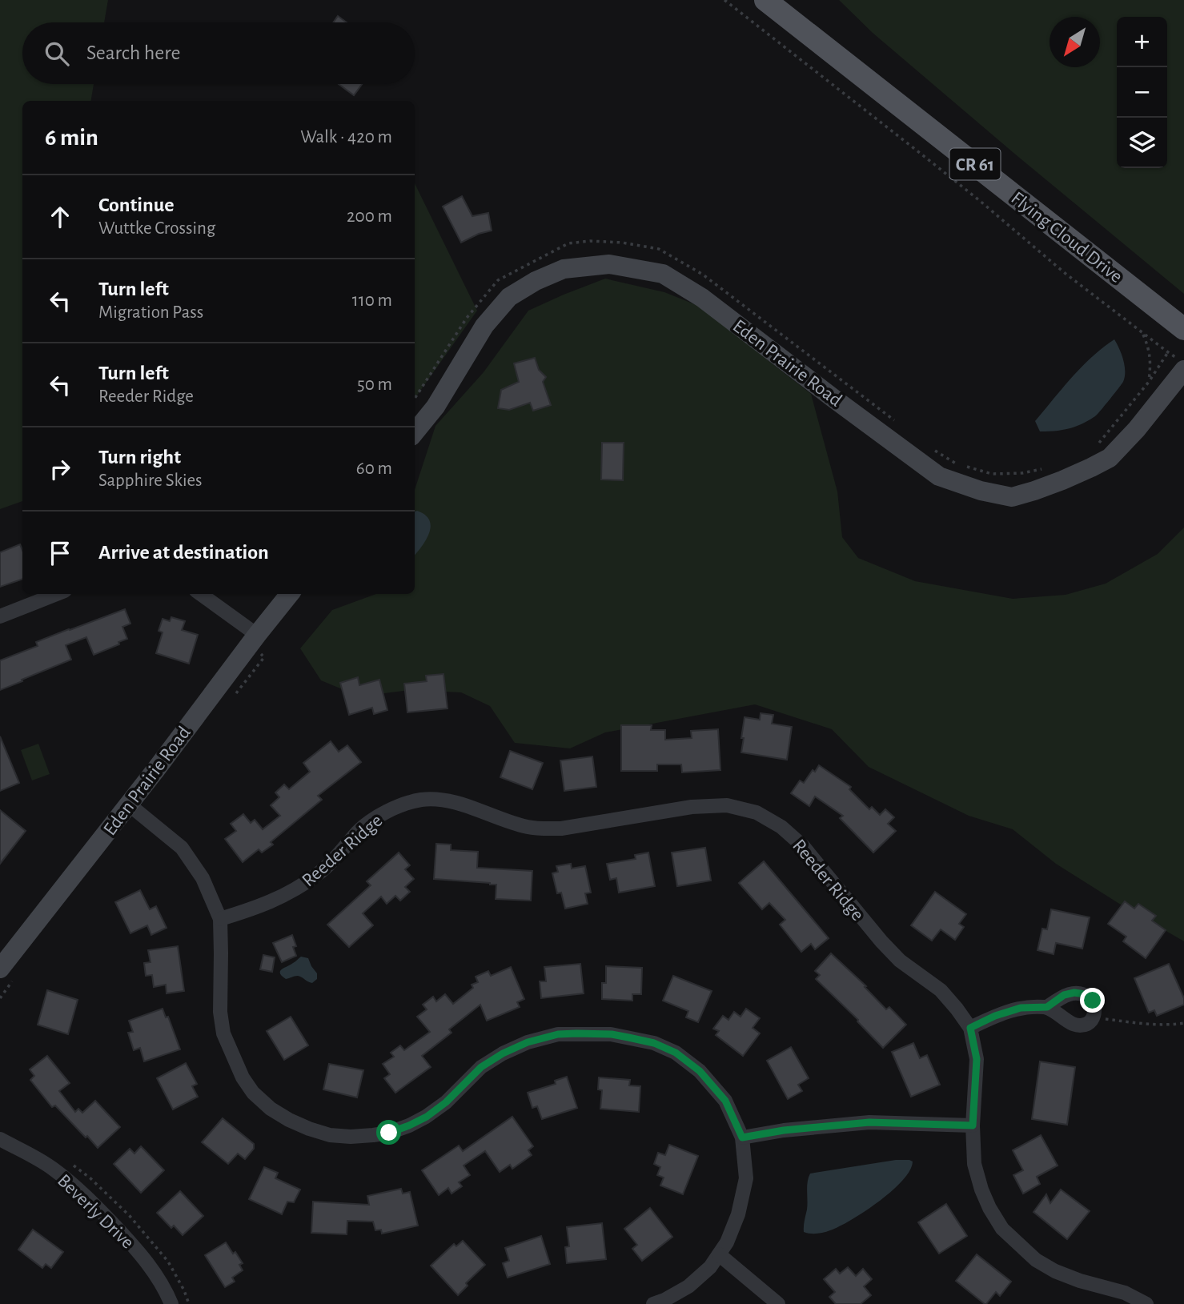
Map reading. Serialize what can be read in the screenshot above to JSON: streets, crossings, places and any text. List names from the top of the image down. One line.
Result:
{"streets":{"main road":["CR 61","Flying Cloud Drive"],"street":["Eden Prairie Road","Reeder Ridge","Beverly Drive"]},"north":"bottom left","page":{"map_buttons":["+","−"],"search":"Search here","heading":["6 min","Walk · 420 m"],"list":[["Continue","Wuttke Crossing","200 m"],["Turn left","Migration Pass","110 m"],["Turn left","Reeder Ridge","50 m"],["Turn right","Sapphire Skies","60 m"],"Arrive at destination"]}}
